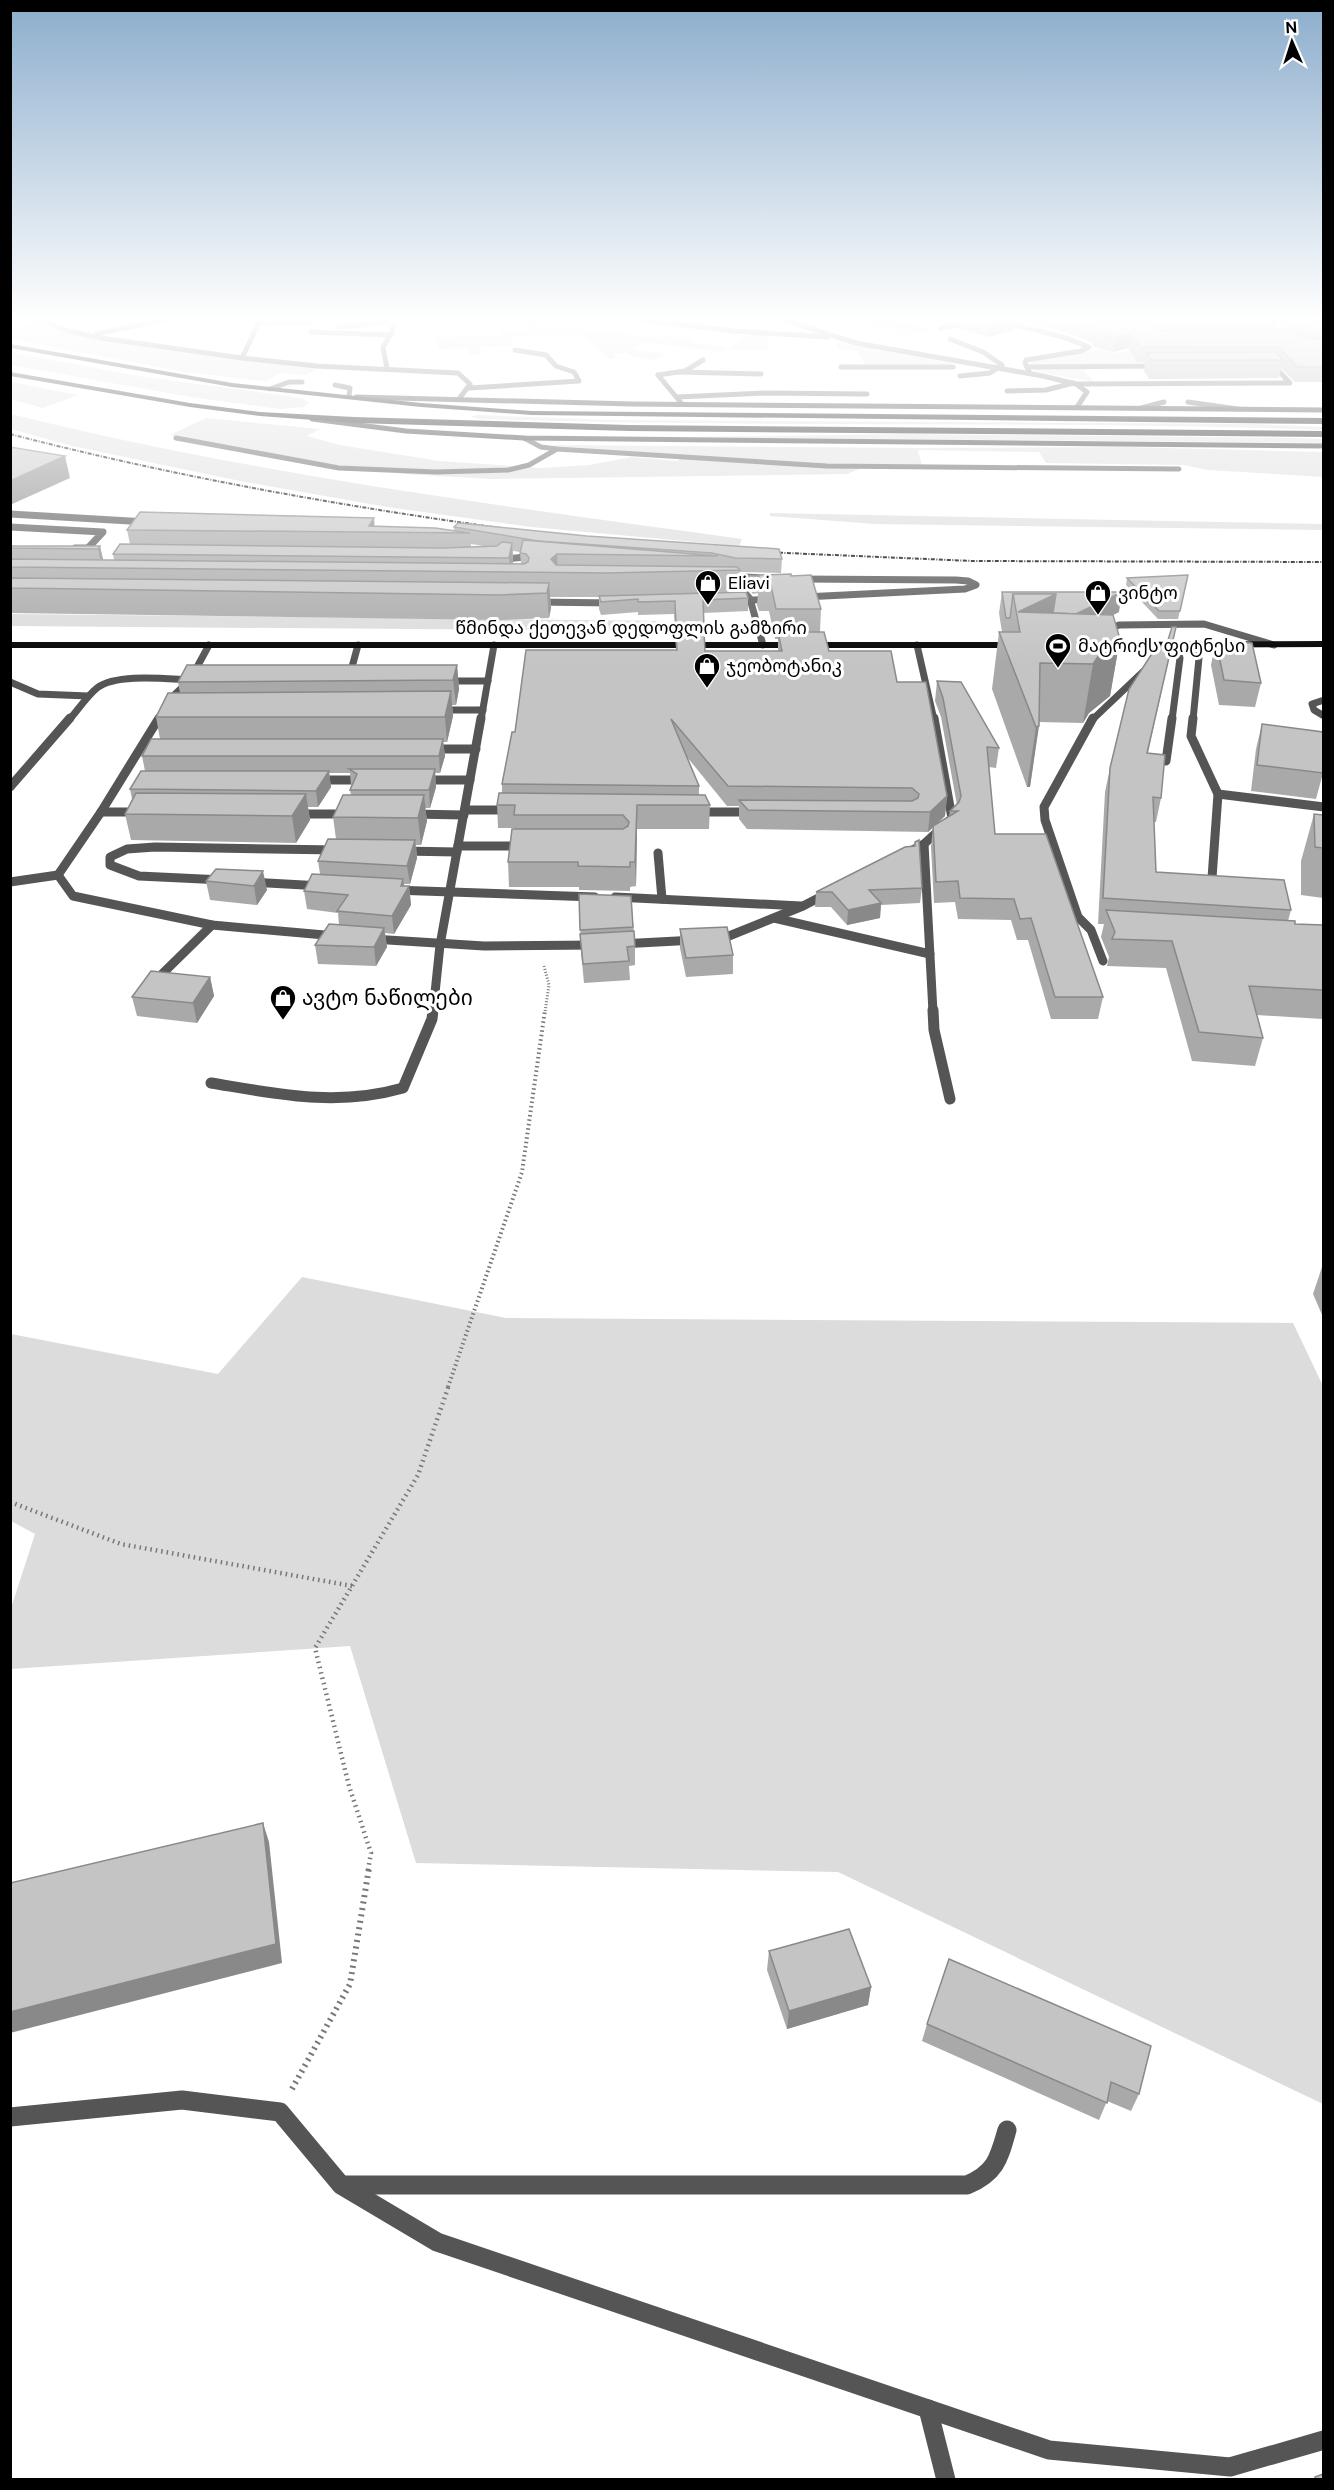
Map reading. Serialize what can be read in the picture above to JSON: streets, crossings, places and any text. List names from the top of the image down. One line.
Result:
{"streets":{"main road":["წმინდა ქეთევან დედოფლის გამზირი"]},"places":{"shop":["Eliavi","ვინტო","ჯეობოტანიკ","ავტო ნაწილები"],"sports":["მატრიქს ფიტნესი"]},"north":"top"}
